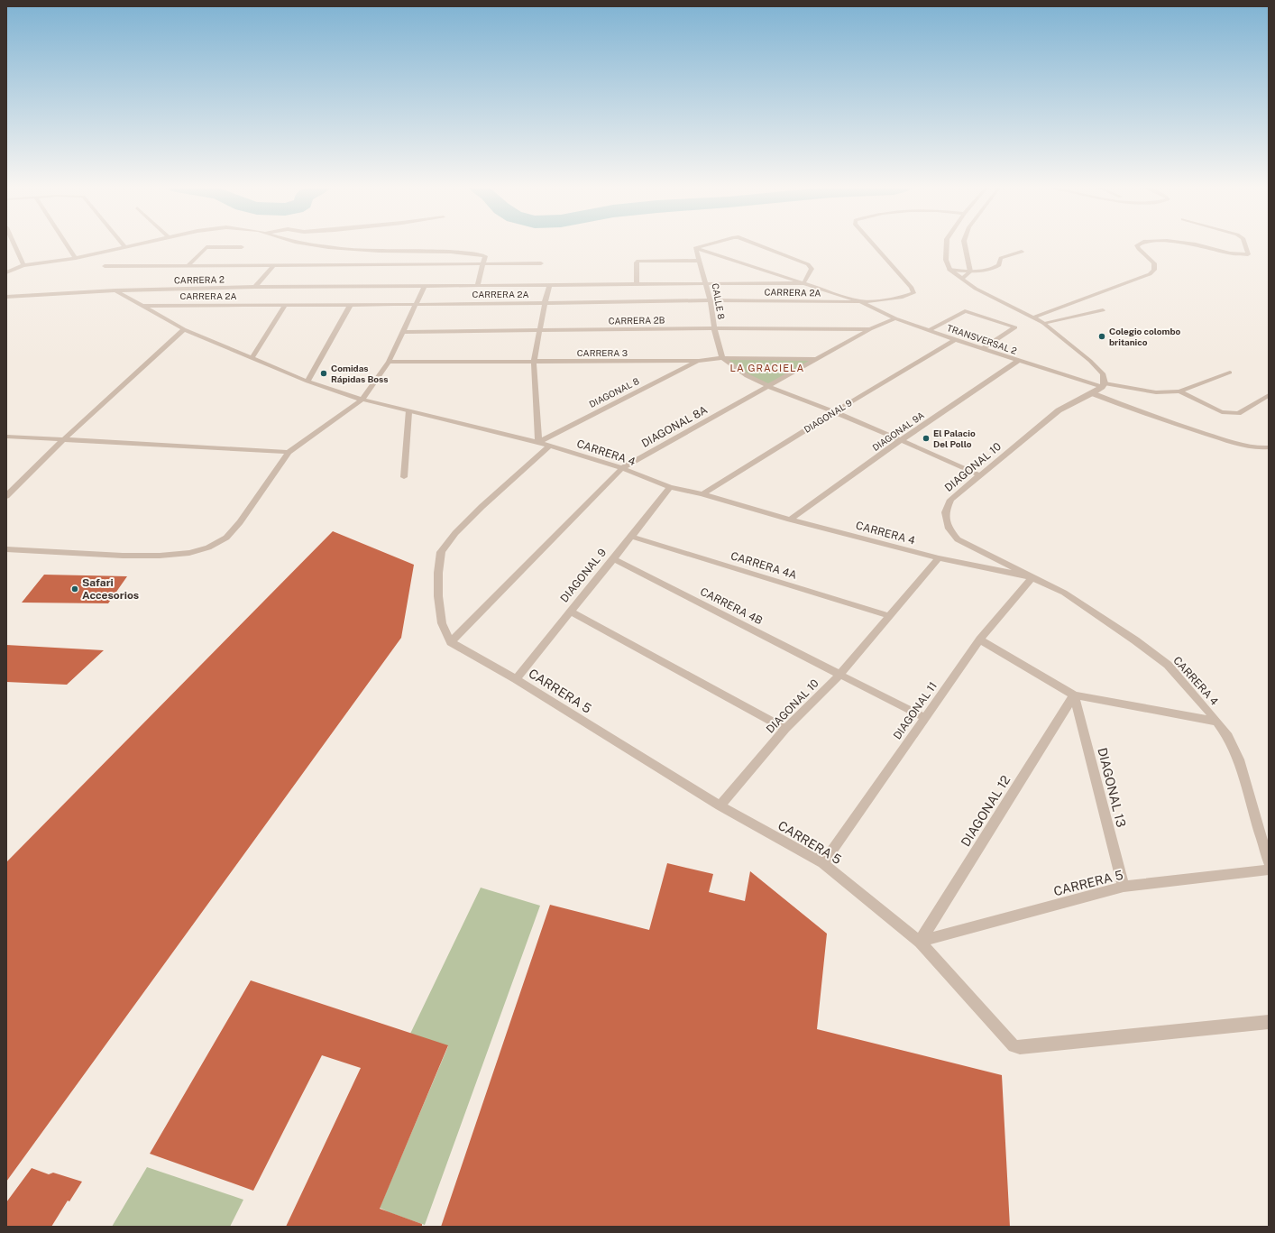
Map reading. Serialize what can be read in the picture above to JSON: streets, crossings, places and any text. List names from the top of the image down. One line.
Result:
{"streets":{"street":["CARRERA 2","CARRERA 2A","CALLE 8","CARRERA 2B","TRANSVERSAL 2","CARRERA 3","DIAGONAL 8","DIAGONAL 9","DIAGONAL 8A","DIAGONAL 9A","CARRERA 4","DIAGONAL 10","CARRERA 4A","CARRERA 4B","CARRERA 5","DIAGONAL 11","DIAGONAL 13","DIAGONAL 12"]},"crossings":[["CARRERA 2","CALLE 8"],["CARRERA 2","CARRERA 4"],["CARRERA 2A","CALLE 8"],["CARRERA 2A","TRANSVERSAL 2"],["CARRERA 2A","CARRERA 4"],["CALLE 8","CARRERA 2B"],["CALLE 8","CARRERA 3"],["CARRERA 2B","DIAGONAL 8A"],["TRANSVERSAL 2","DIAGONAL 9"],["TRANSVERSAL 2","DIAGONAL 8A"],["TRANSVERSAL 2","DIAGONAL 9A"],["TRANSVERSAL 2","DIAGONAL 10"],["CARRERA 3","DIAGONAL 8"],["CARRERA 3","DIAGONAL 8A"],["DIAGONAL 8","CARRERA 4"],["DIAGONAL 9","CARRERA 4"],["DIAGONAL 9","CARRERA 4A"],["DIAGONAL 9","CARRERA 4B"],["DIAGONAL 9","CARRERA 5"],["DIAGONAL 8A","CARRERA 4"],["DIAGONAL 8A","CARRERA 5"],["DIAGONAL 9A","CARRERA 4"],["CARRERA 4","DIAGONAL 10"],["CARRERA 4","DIAGONAL 11"],["DIAGONAL 10","CARRERA 4A"],["DIAGONAL 10","CARRERA 4B"],["DIAGONAL 10","CARRERA 5"],["DIAGONAL 10","DIAGONAL 11"],["CARRERA 4B","DIAGONAL 11"],["CARRERA 5","DIAGONAL 11"],["CARRERA 5","DIAGONAL 13"],["CARRERA 5","DIAGONAL 12"],["DIAGONAL 13","DIAGONAL 12"]],"districts":["LA GRACIELA"],"places":["Colegio colombo britanico","Comidas Rápidas Boss","El Palacio Del Pollo","Safari Accesorios"]}
